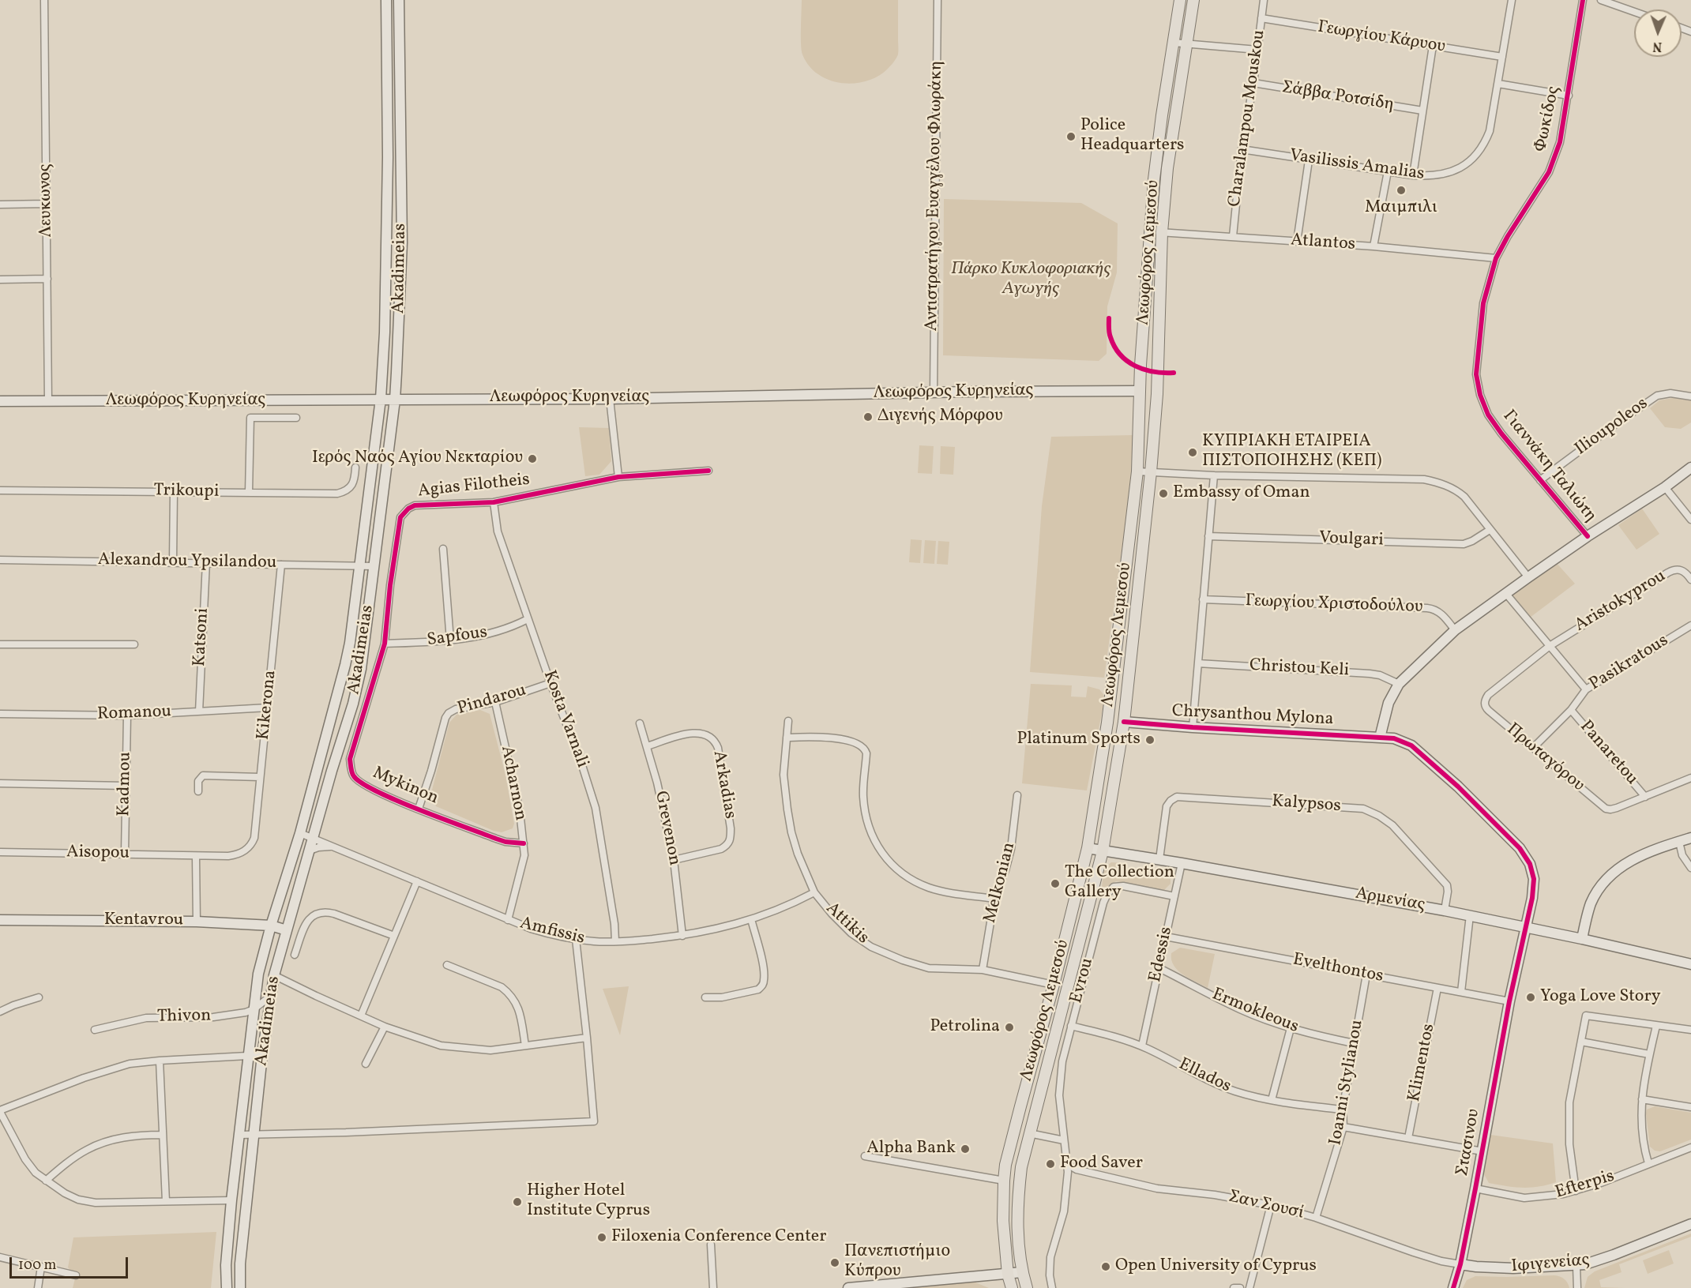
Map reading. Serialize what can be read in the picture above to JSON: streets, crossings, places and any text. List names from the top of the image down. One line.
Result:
{"streets":{"main road":["Λεωφόρος Λεμεσού","Akadimeias","Λεωφόρος Κυρηνείας","Chrysanthou Mylona","Αρμενίας","Kentavrou","Στασινου","Ιφιγενείας"],"street":["Γεωργίου Κάρυου","Σάββα Ροτσίδη","Charalampou Mouskou","Φωκίδος","Vasilissis Amalias","Αντιστρατήγου Ευαγγέλου Φλωράκη","Λευκωνος","Atlantos","Ilioupoleos","Γιαννάκη Ταλιώτη","Agias Filotheis","Trikoupi","Voulgari","Alexandrou Ypsilandou","Aristokyprou","Γεωργίου Χριστοδούλου","Katsoni","Sapfous","Pasikratous","Christou Keli","Pindarou","Kikerona","Romanou","Kosta Varnali","Panaretou","Πρωταγόρου","Acharnon","Kadmou","Arkadias","Mykinon","Kalypsos","Grevenon","Aisopou","Melkonian","Attikis","Amfissis","Edessis","Evelthontos","Evrou","Ermokleous","Thivon","Klimentos","Ellados","Ioanni Stylianou","Efterpis","Σαν Σουσί"]},"crossings":[["Γεωργίου Κάρυου","Charalampou Mouskou"],["Γεωργίου Κάρυου","Vasilissis Amalias"],["Σάββα Ροτσίδη","Charalampou Mouskou"],["Charalampou Mouskou","Vasilissis Amalias"],["Charalampou Mouskou","Atlantos"],["Φωκίδος","Atlantos"],["Φωκίδος","Γιαννάκη Ταλιώτη"],["Αντιστρατήγου Ευαγγέλου Φλωράκη","Λεωφόρος Κυρηνείας"],["Λευκωνος","Λεωφόρος Κυρηνείας"],["Atlantos","Λεωφόρος Λεμεσού"],["Λεωφόρος Λεμεσού","Λεωφόρος Κυρηνείας"],["Λεωφόρος Λεμεσού","Chrysanthou Mylona"],["Λεωφόρος Λεμεσού","Αρμενίας"],["Λεωφόρος Λεμεσού","Attikis"],["Akadimeias","Λεωφόρος Κυρηνείας"],["Akadimeias","Alexandrou Ypsilandou"],["Akadimeias","Kentavrou"],["Akadimeias","Amfissis"],["Akadimeias","Thivon"],["Ilioupoleos","Γιαννάκη Ταλιώτη"],["Agias Filotheis","Sapfous"],["Agias Filotheis","Kosta Varnali"],["Agias Filotheis","Mykinon"],["Alexandrou Ypsilandou","Katsoni"],["Alexandrou Ypsilandou","Kikerona"],["Aristokyprou","Πρωταγόρου"],["Katsoni","Romanou"],["Sapfous","Kosta Varnali"],["Sapfous","Mykinon"],["Pasikratous","Panaretou"],["Pasikratous","Πρωταγόρου"],["Pindarou","Kosta Varnali"],["Pindarou","Acharnon"],["Pindarou","Mykinon"],["Kikerona","Romanou"],["Kikerona","Aisopou"],["Romanou","Kadmou"],["Kosta Varnali","Amfissis"],["Panaretou","Πρωταγόρου"],["Acharnon","Mykinon"],["Acharnon","Amfissis"],["Kadmou","Aisopou"],["Arkadias","Grevenon"],["Kalypsos","Αρμενίας"],["Grevenon","Amfissis"],["Melkonian","Attikis"],["Αρμενίας","Edessis"],["Αρμενίας","Στασινου"],["Attikis","Amfissis"],["Edessis","Evelthontos"],["Edessis","Evrou"],["Edessis","Ermokleous"],["Edessis","Ellados"],["Evelthontos","Klimentos"],["Evelthontos","Ioanni Stylianou"],["Evelthontos","Στασινου"],["Evrou","Ellados"],["Evrou","Σαν Σουσί"],["Ermokleous","Ioanni Stylianou"],["Ellados","Ioanni Stylianou"],["Ioanni Stylianou","Σαν Σουσί"],["Στασινου","Efterpis"],["Στασινου","Σαν Σουσί"],["Στασινου","Ιφιγενείας"],["Σαν Σουσί","Ιφιγενείας"]],"parks":["Πάρκο Κυκλοφοριακής Αγωγής"],"places":["Police Headquarters","Μαιμπιλι","Διγενής Μόρφου","ΚΥΠΡΙΑΚΗ ΕΤΑΙΡΕΙΑ ΠΙΣΤΟΠΟΙΗΣΗΣ (ΚΕΠ)","Ιερός Ναός Αγίου Νεκταρίου","Embassy of Oman","Platinum Sports","The Collection Gallery","Yoga Love Story","Petrolina","Alpha Bank","Food Saver","Higher Hotel Institute Cyprus","Filoxenia Conference Center","Πανεπιστήμιο Κύπρου","Open University of Cyprus"],"scale_bar":"100 m","north":"bottom"}
